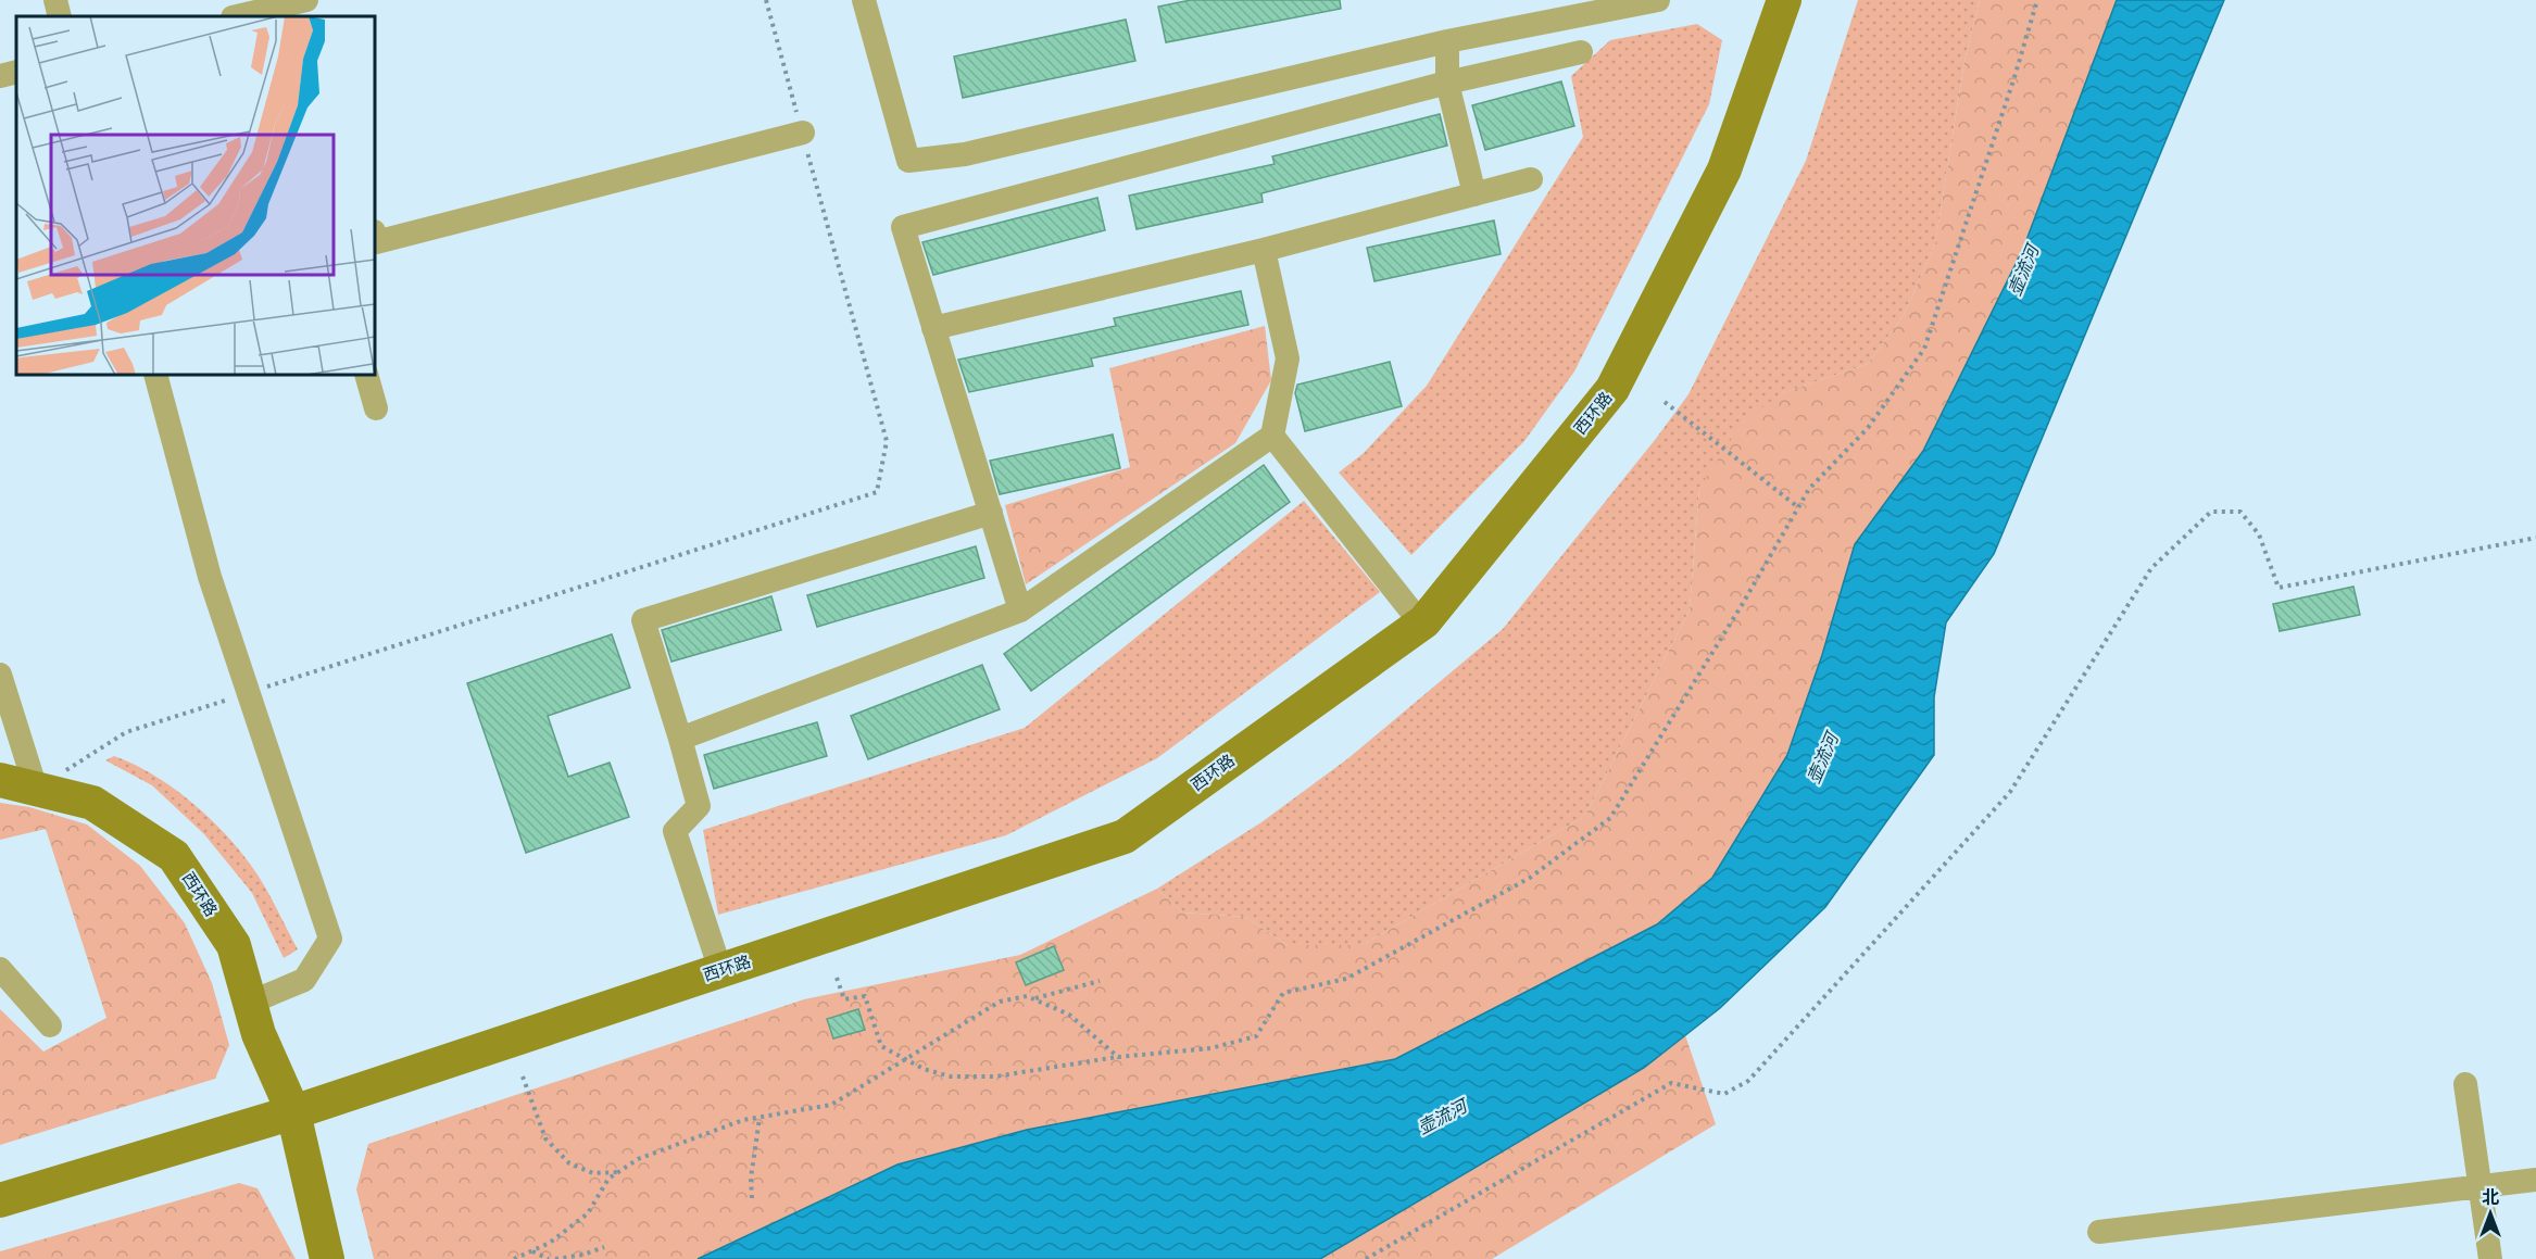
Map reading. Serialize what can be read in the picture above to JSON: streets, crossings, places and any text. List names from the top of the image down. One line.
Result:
{"streets":{"main road":["西环路"]},"water":["壶流河"],"north":"top"}
